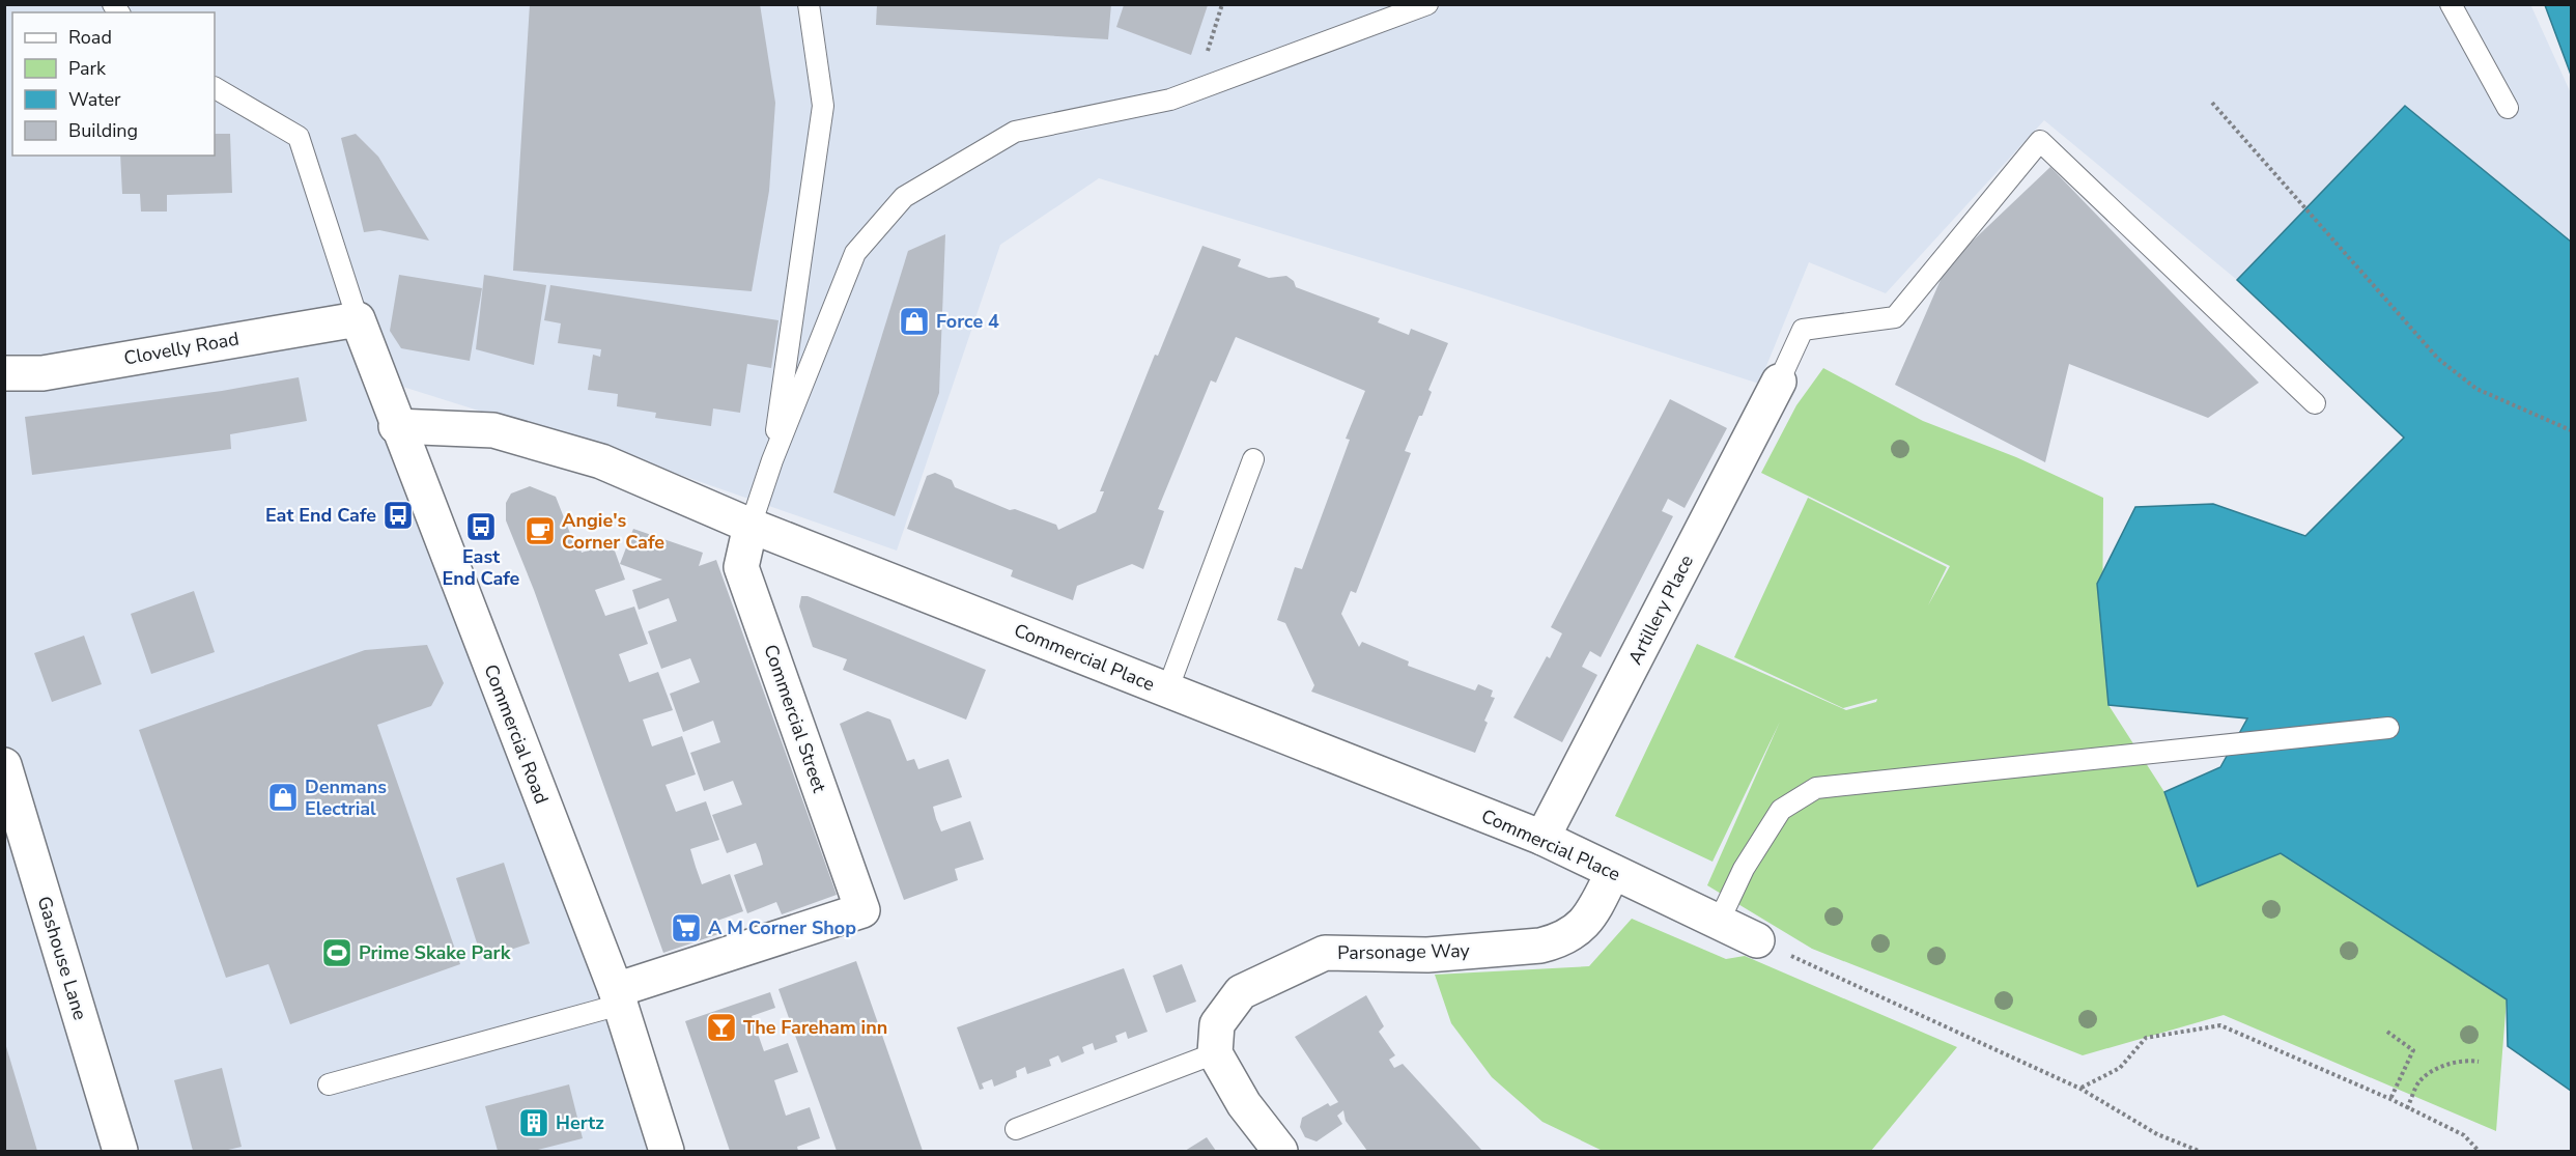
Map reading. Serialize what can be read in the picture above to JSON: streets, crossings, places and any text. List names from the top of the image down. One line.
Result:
{"streets":{"street":["Clovelly Road","Artillery Place","Commercial Place","Commercial Street","Commercial Road","Parsonage Way","Gashouse Lane"]},"crossings":[["Clovelly Road","Commercial Road"],["Artillery Place","Commercial Place"],["Commercial Place","Commercial Street"],["Commercial Place","Commercial Road"],["Commercial Place","Parsonage Way"],["Commercial Street","Commercial Road"]],"places":{"shop":["Force 4","Denmans Electrial"],"bus stop":["Eat End Cafe","East End Cafe"],"cafe":["Angie's Corner Cafe"],"supermarket":["A M Corner Shop"],"sports":["Prime Skake Park"],"bar":["The Fareham inn"],"building":["Hertz"]},"legend":["Road","Park","Water","Building"]}
